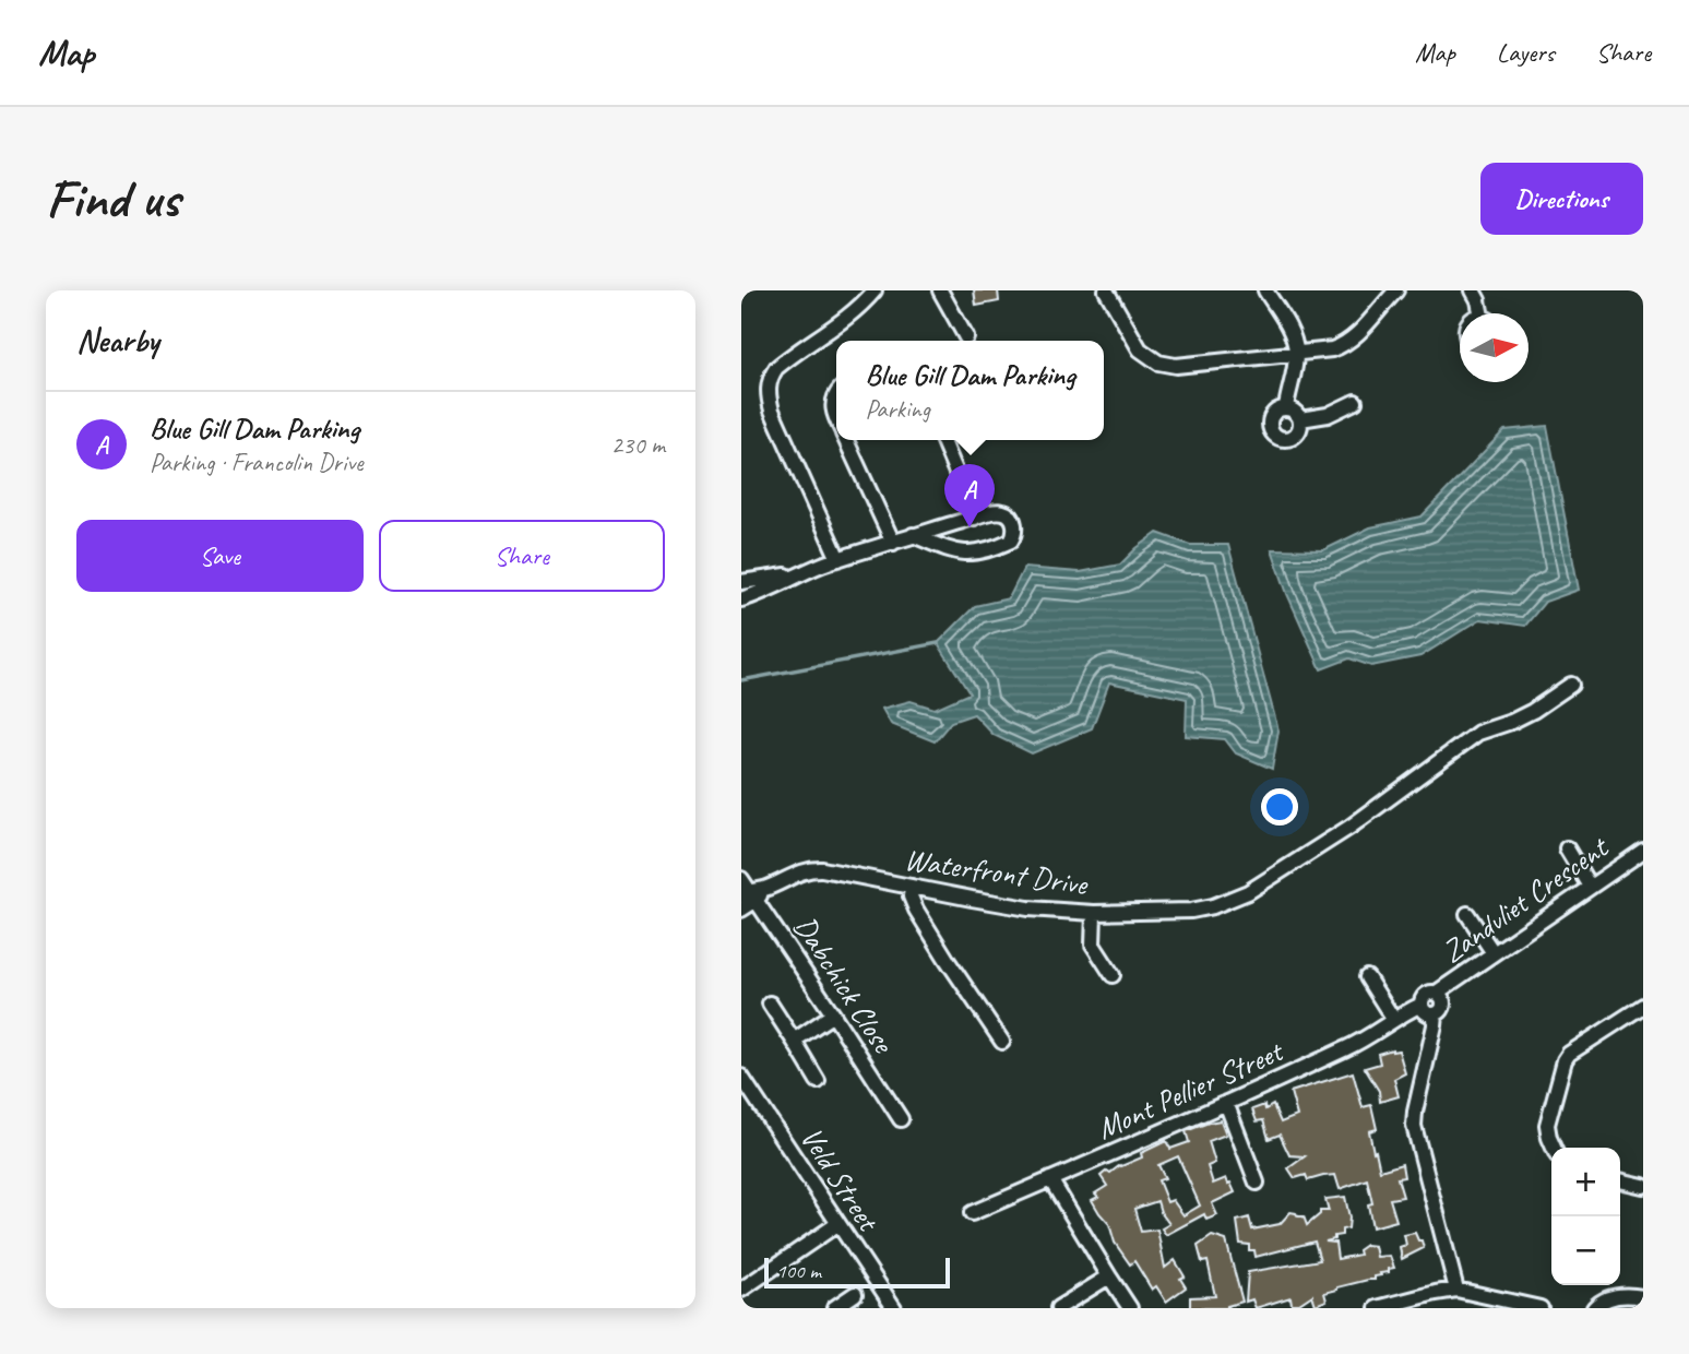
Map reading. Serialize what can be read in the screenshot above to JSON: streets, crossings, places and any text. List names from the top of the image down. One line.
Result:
{"streets":{"street":["Waterfront Drive","Zandvliet Crescent","Dabchick Close","Mont Pellier Street","Veld Street"]},"crossings":[["Waterfront Drive","Dabchick Close"],["Zandvliet Crescent","Mont Pellier Street"]],"scale_bar":"100 m","north":"right","page":{"header":"Map","nav":["Map","Layers","Share"],"buttons":["Directions",["Save","Share"]],"title":"Find us","heading":"Nearby","popup":["Blue Gill Dam Parking","Parking"],"list":[{"mark":"A","name":"Blue Gill Dam Parking","note":"Parking · Francolin Drive","value":"230 m"}],"pins":"A","map_buttons":["+","−"],"scale":"100 m"}}
